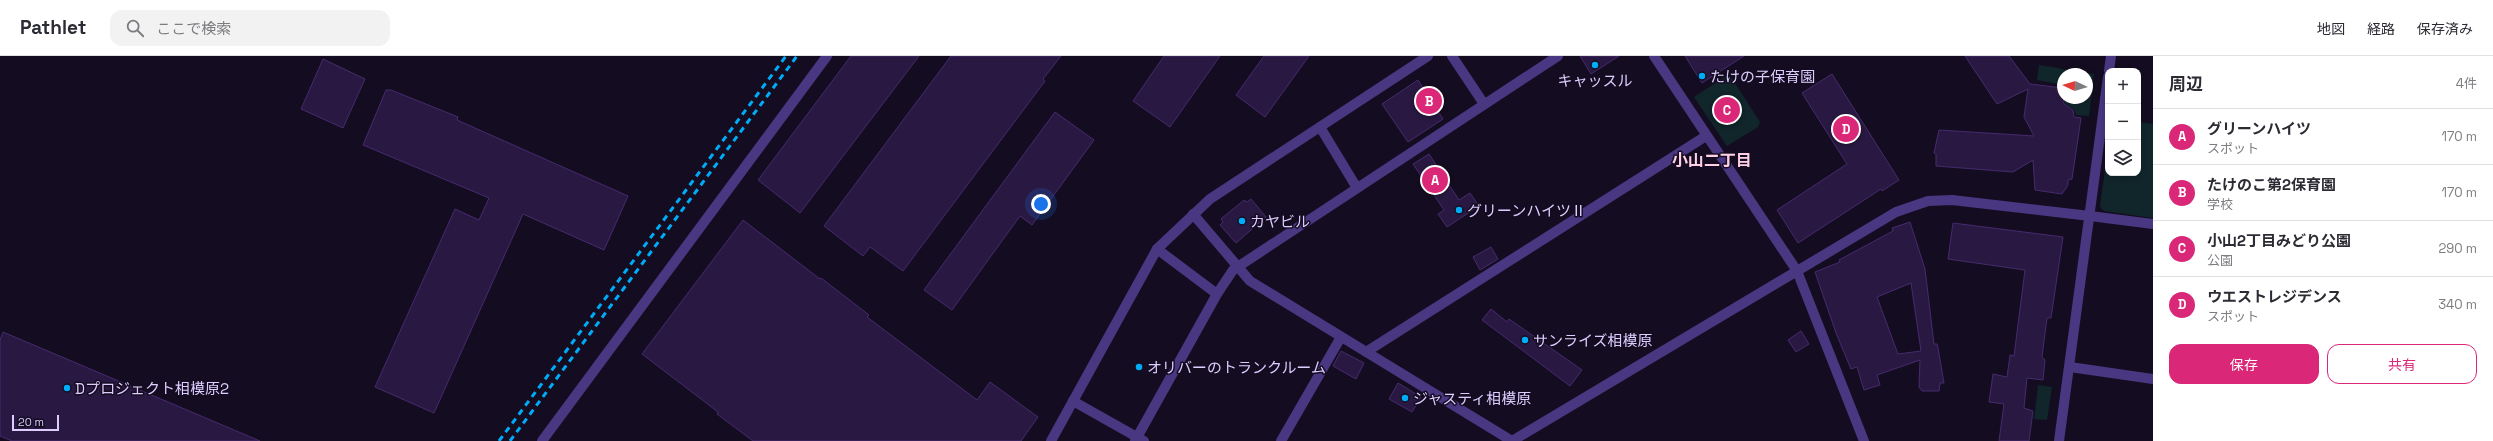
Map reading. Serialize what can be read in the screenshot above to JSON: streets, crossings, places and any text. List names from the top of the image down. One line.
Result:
{"districts":["小山二丁目"],"places":["キャッスル","たけの子保育園","グリーンハイツⅡ","カヤビル","サンライズ相模原","オリバーのトランクルーム","Dプロジェクト相模原2","ジャスティ相模原"],"scale_bar":"20 m","north":"left","page":{"header":"Pathlet","search":"ここで検索","nav":["地図","経路","保存済み"],"heading":["周辺","4件"],"map_buttons":["+","−"],"pins":["B","C","D","A"],"list":[{"mark":"A","name":"グリーンハイツ","note":"スポット","value":"170 m"},{"mark":"B","name":"たけのこ第2保育園","note":"学校","value":"170 m"},{"mark":"C","name":"小山2丁目みどり公園","note":"公園","value":"290 m"},{"mark":"D","name":"ウエストレジデンス","note":"スポット","value":"340 m"}],"buttons":["保存","共有"],"scale":"20 m"}}
